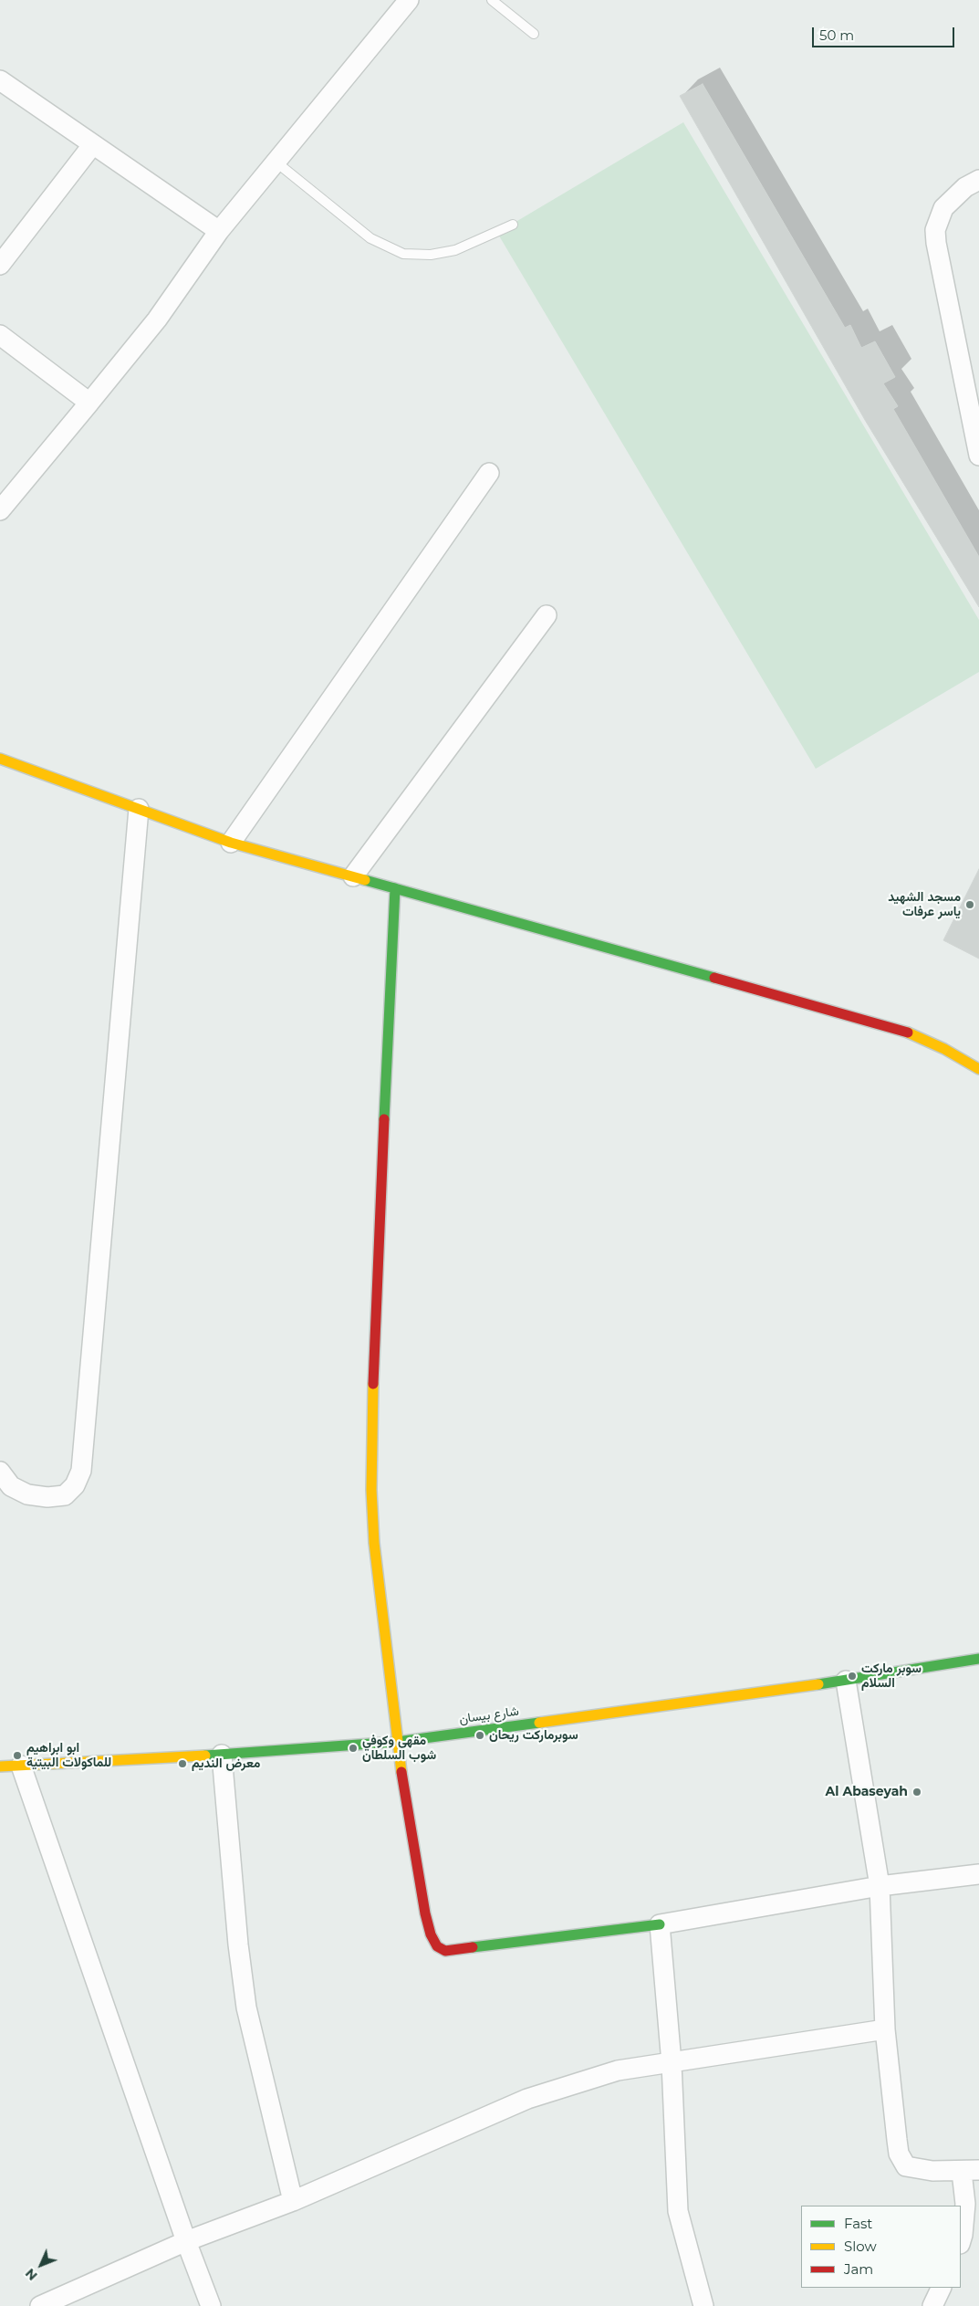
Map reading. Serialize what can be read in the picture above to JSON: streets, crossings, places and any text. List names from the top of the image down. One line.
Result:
{"streets":{"street":["شارع بيسان"]},"places":["مسجد الشهيد ياسر عرفات","سوبر ماركت السلام","سوبرماركت ريحان","مقهى وكوفي شوب السلطان","ابو ابراهيم للماكولات البيتية","معرض النديم","Al Abaseyah"],"legend":["Fast","Slow","Jam"],"scale_bar":"50 m","north":"bottom left"}
